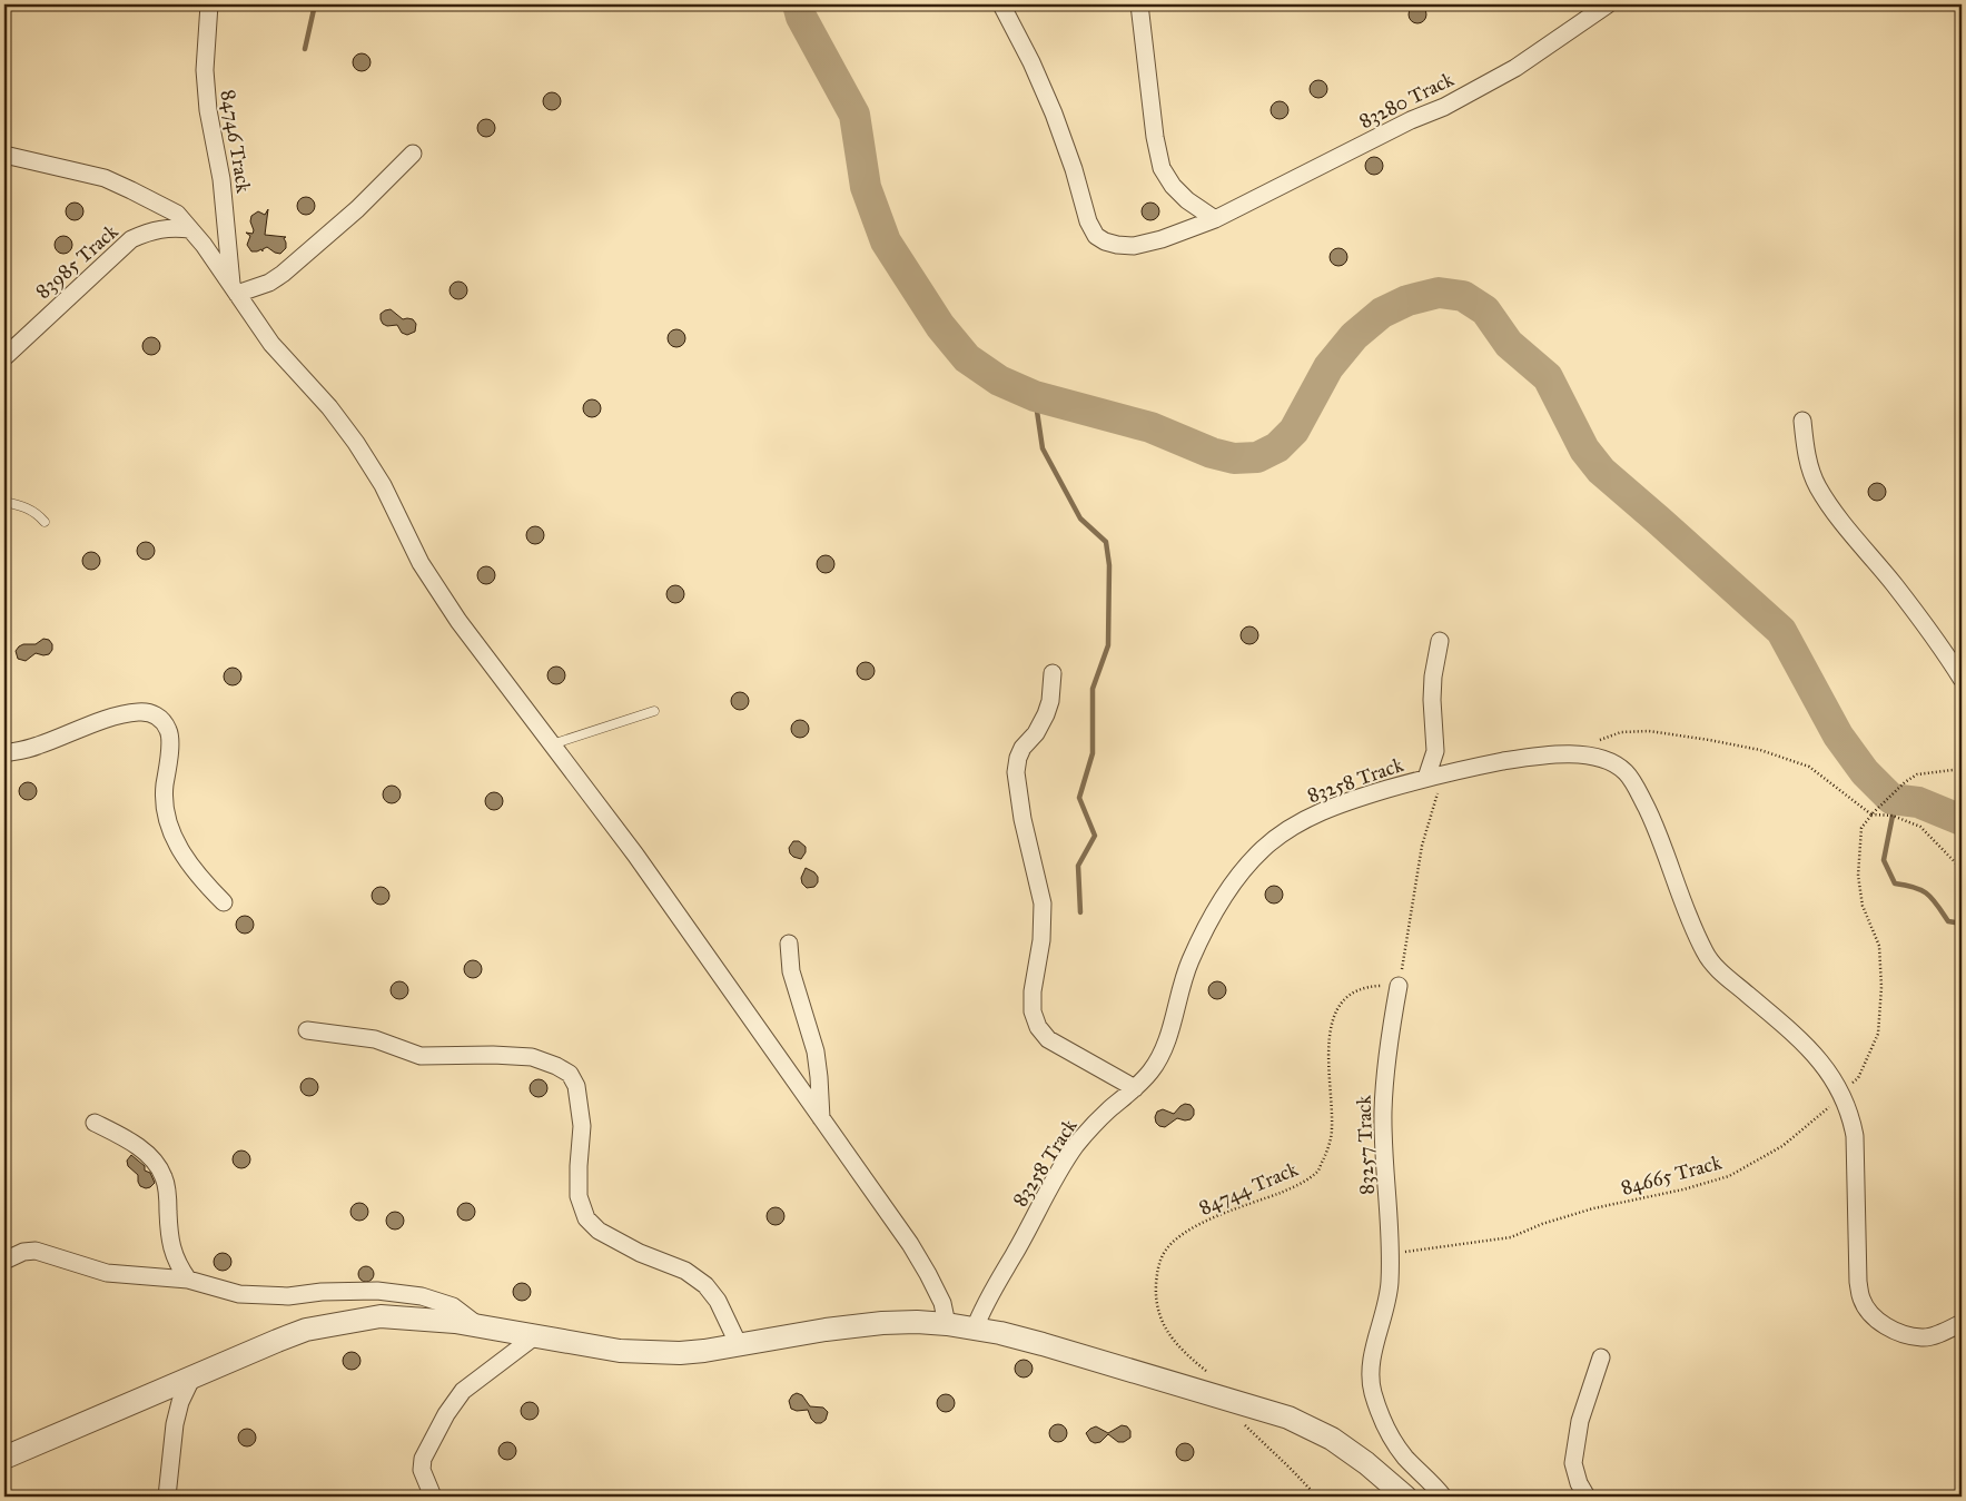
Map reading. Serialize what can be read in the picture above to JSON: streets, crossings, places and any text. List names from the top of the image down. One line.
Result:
{"streets":{"street":["83280 Track","84746 Track","83985 Track","83258 Track","83257 Track"],"path":["84665 Track","84744 Track"]},"crossings":[["83258 Track","84665 Track"],["83257 Track","84665 Track"],["83257 Track","84744 Track"]]}
